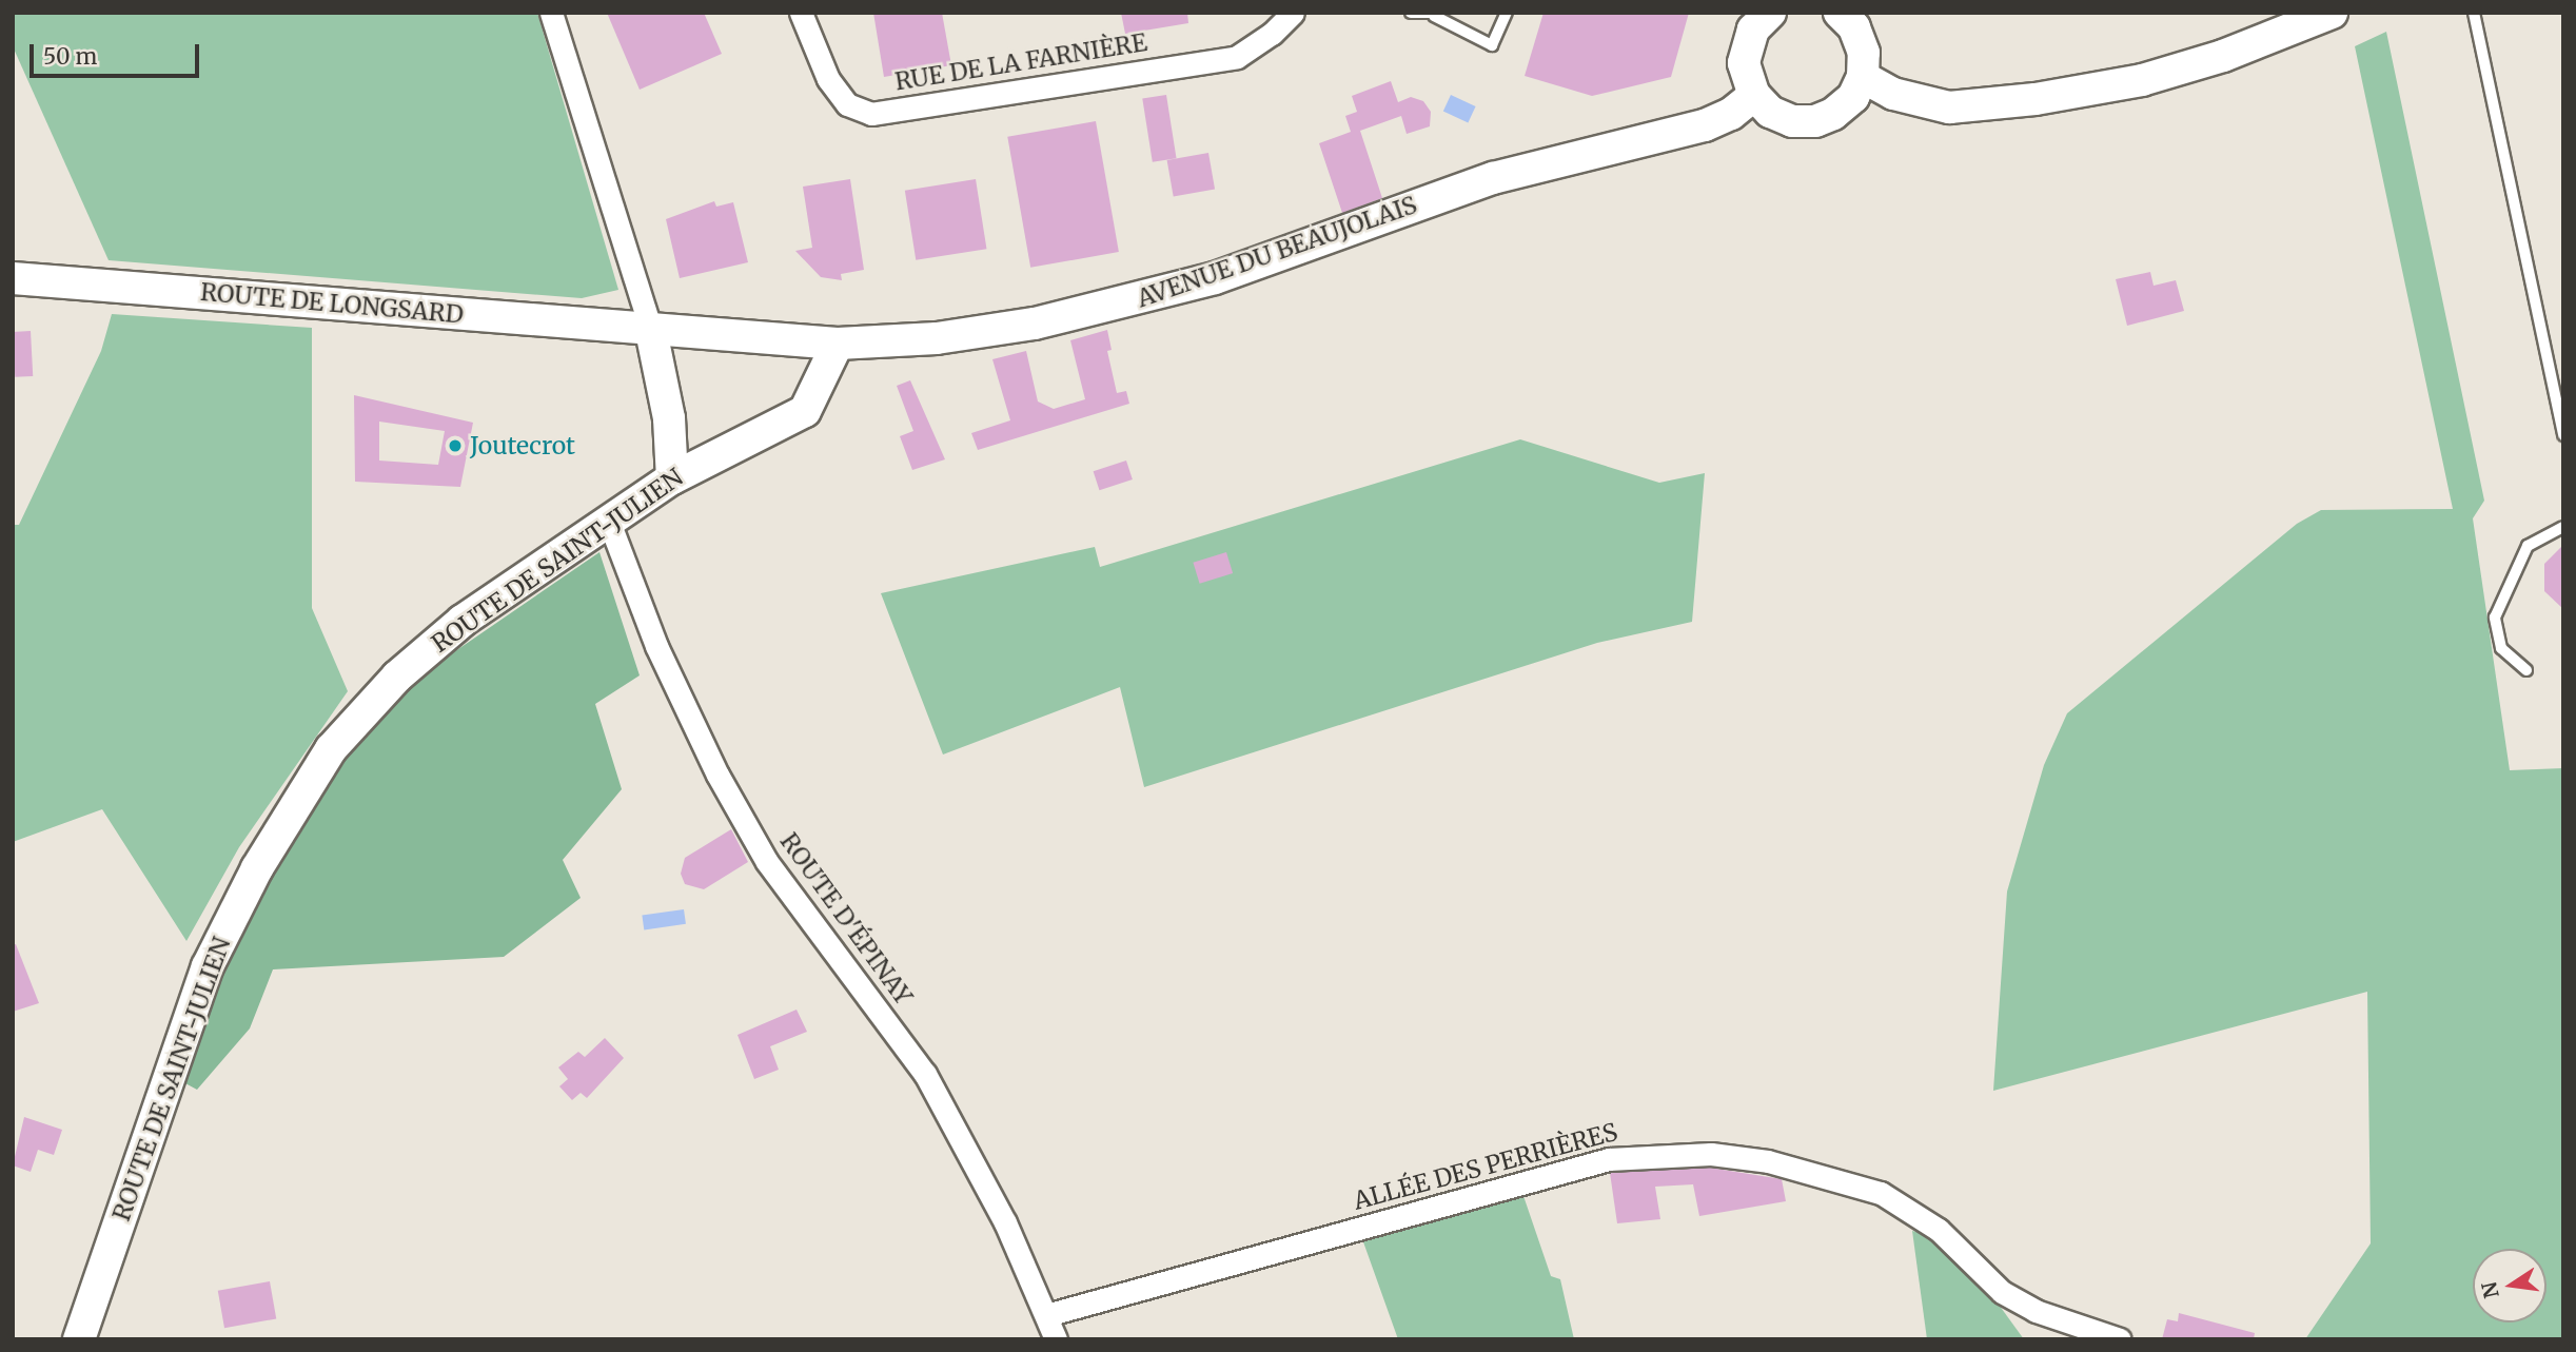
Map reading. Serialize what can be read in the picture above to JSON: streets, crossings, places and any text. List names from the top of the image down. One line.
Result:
{"streets":{"main road":["AVENUE DU BEAUJOLAIS","ROUTE DE LONGSARD","ROUTE DE SAINT-JULIEN"],"street":["RUE DE LA FARNIÈRE","ROUTE D'ÉPINAY","ALLÉE DES PERRIÈRES"]},"crossings":[["AVENUE DU BEAUJOLAIS","ROUTE DE LONGSARD"],["AVENUE DU BEAUJOLAIS","ROUTE DE SAINT-JULIEN"],["ROUTE DE SAINT-JULIEN","ROUTE D'ÉPINAY"],["ROUTE D'ÉPINAY","ALLÉE DES PERRIÈRES"]],"places":["Joutecrot"],"scale_bar":"50 m","north":"left"}
